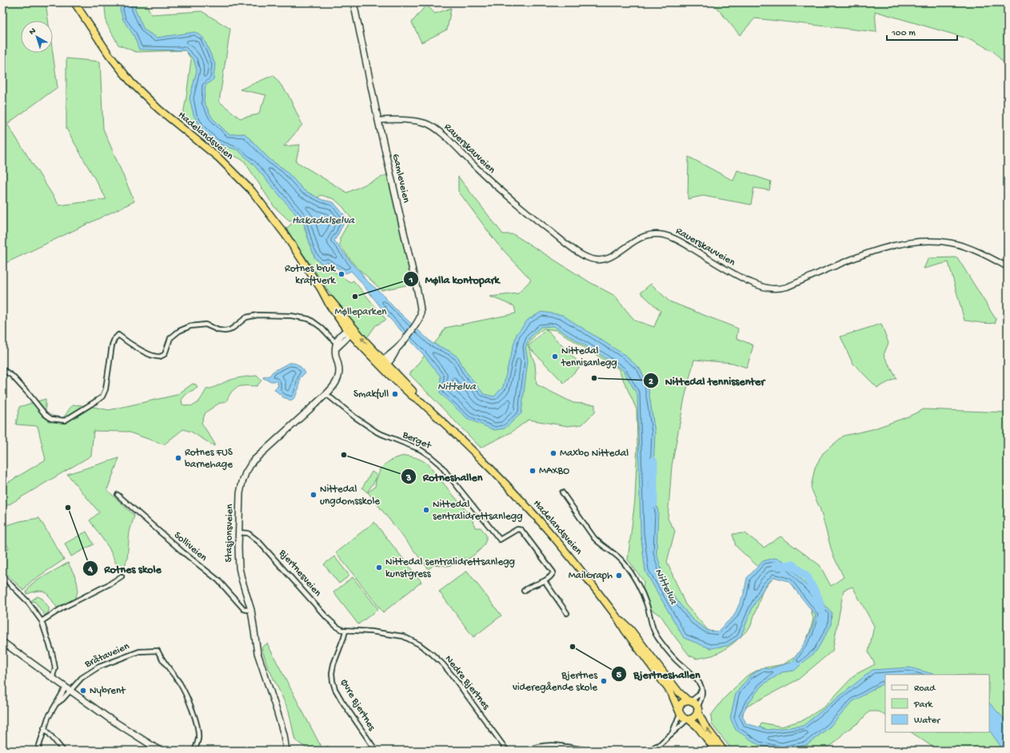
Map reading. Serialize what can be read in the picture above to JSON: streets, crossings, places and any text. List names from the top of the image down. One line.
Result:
{"streets":{"highway":["Hadelandsveien"],"main road":["Gamleveien","Stasjonsveien"],"street":["Rauerskauveien","Berget","Solliveien","Bjertnesveien","Bråtaveien","Nedre Bjertnes","Øvre Bjertnes"]},"crossings":[["Hadelandsveien","Gamleveien"],["Rauerskauveien","Gamleveien"],["Berget","Stasjonsveien"],["Stasjonsveien","Solliveien"],["Stasjonsveien","Bjertnesveien"],["Bjertnesveien","Nedre Bjertnes"],["Bjertnesveien","Øvre Bjertnes"],["Nedre Bjertnes","Øvre Bjertnes"]],"water":["Hakadalselva","Nittelva"],"parks":["Mølleparken"],"places":["Rotnes bruk kraftverk","Mølla kontopark","Nittedal tennisanlegg","Nittedal tennissenter","Smakfull","Maxbo Nittedal","Rotneshallen","Rotnes FUS barnehage","MAXBO","Nittedal ungdomsskole","Rotnes skole","Nittedal sentralidrettsanlegg","Nittedal sentralidrettsanlegg kunstgress","MailGraph","Bjertneshallen","Bjertnes videregående skole","Nybrent"],"legend":["Road","Park","Water"],"scale_bar":"100 m","north":"top left"}
